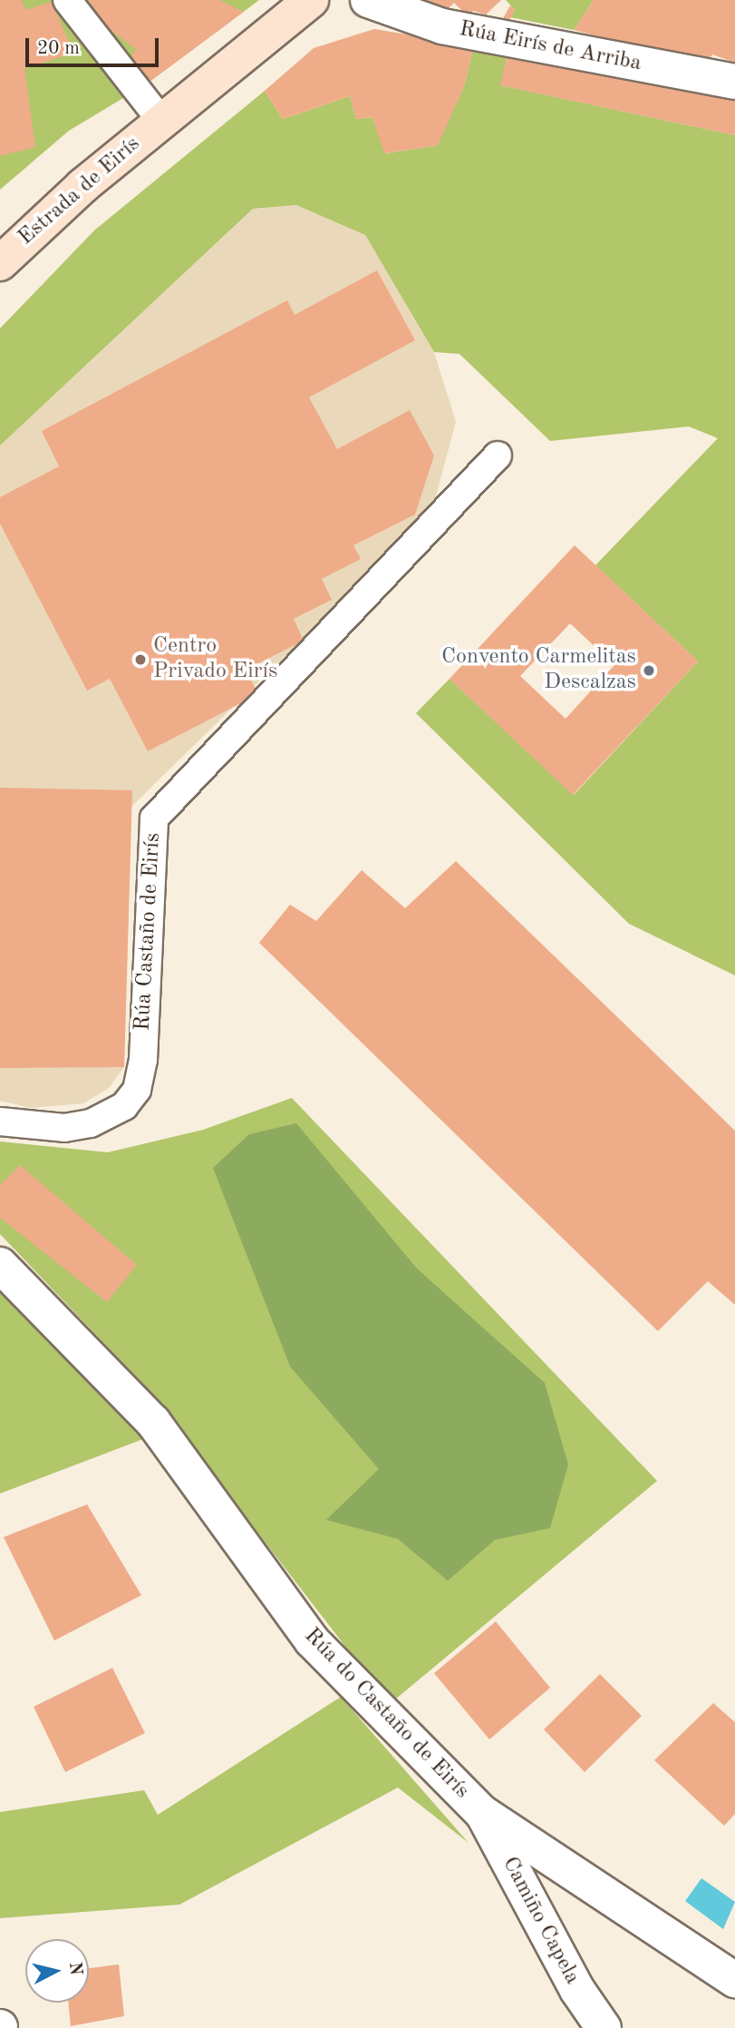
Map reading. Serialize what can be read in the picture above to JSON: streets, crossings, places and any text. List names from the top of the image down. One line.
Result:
{"streets":{"street":["Rúa Eirís de Arriba","Estrada de Eirís","Rúa do Castaño de Eirís","Camiño Capela"],"lane":["Rúa Castaño de Eirís"]},"crossings":[["Rúa do Castaño de Eirís","Camiño Capela"]],"places":["Centro Privado Eirís","Convento Carmelitas Descalzas"],"scale_bar":"20 m","north":"right"}
